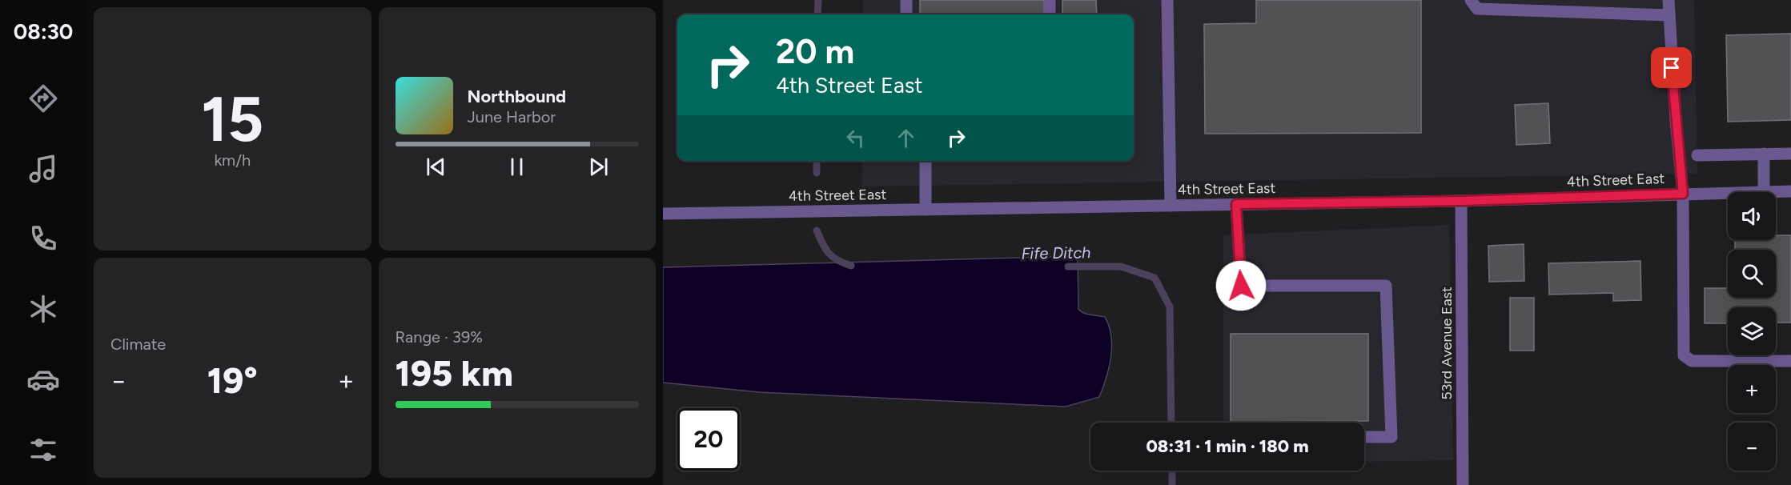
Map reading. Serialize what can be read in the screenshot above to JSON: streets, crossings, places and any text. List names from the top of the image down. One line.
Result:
{"streets":{"street":["4th Street East","53rd Avenue East"]},"crossings":[["4th Street East","53rd Avenue East"]],"water":["Fife Ditch"],"page":{"tabs":"08:30","tile":[["15","km/h"],"Climate",["Range · 39%","195 km"]],"turn":["20 m","4th Street East"],"song":["Northbound","June Harbor"],"map_buttons":["+","−"],"heat":["−","19°","+"],"limit":"20","trip":"08:31 · 1 min · 180 m"}}
